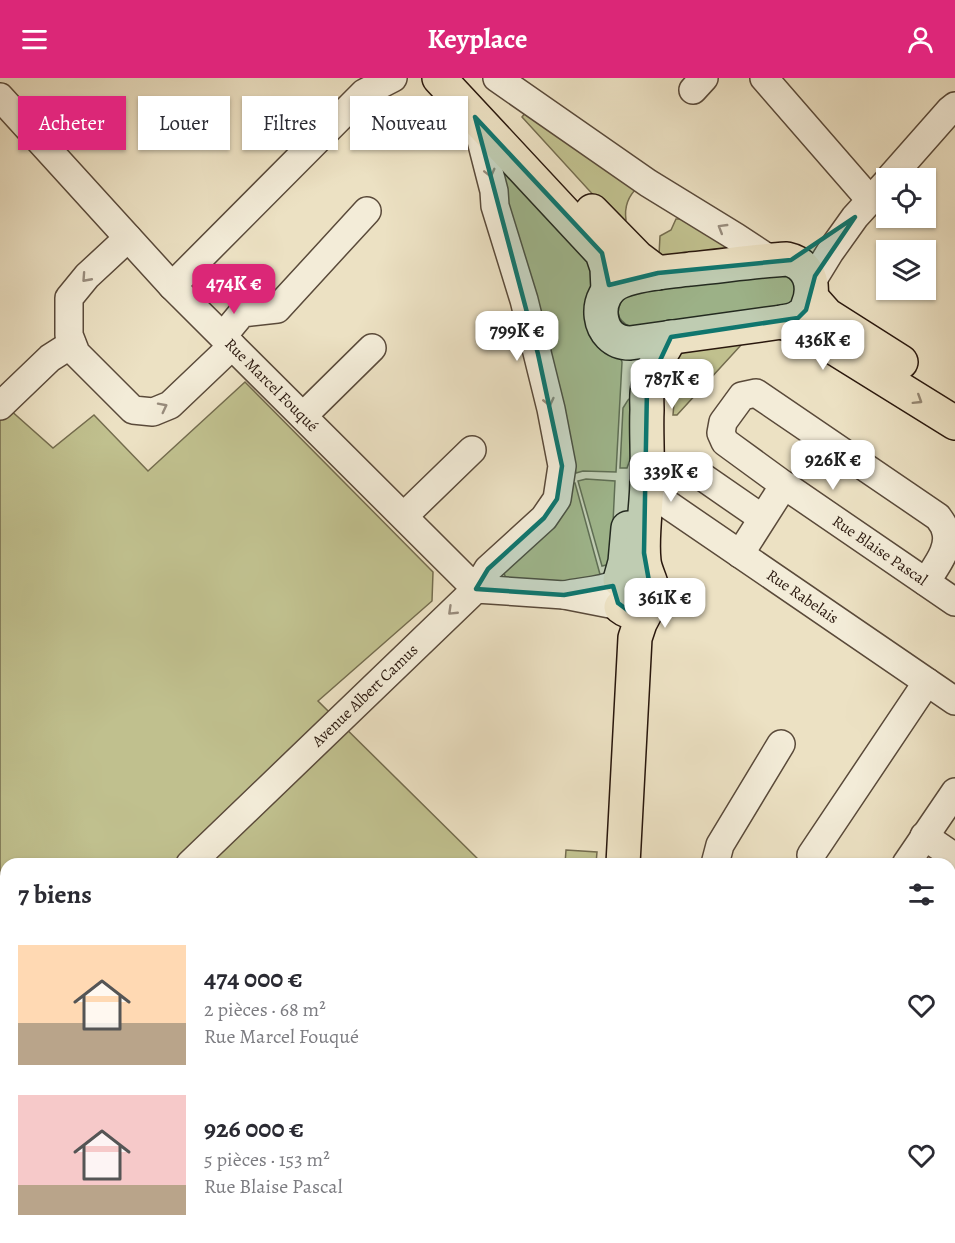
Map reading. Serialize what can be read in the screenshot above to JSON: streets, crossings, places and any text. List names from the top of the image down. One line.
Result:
{"streets":{"street":["Rue Marcel Fouqué","Rue Blaise Pascal","Rue Rabelais","Avenue Albert Camus"]},"crossings":[["Rue Marcel Fouqué","Avenue Albert Camus"]],"page":{"header":"Keyplace","chip":["Acheter","Louer","Filtres","Nouveau"],"price":["474K €","799K €","436K €","787K €","926K €","339K €","361K €"],"heading":"7 biens","list":[{"name":"474 000 €","note":"2 pièces · 68 m² · Rue Marcel Fouqué"},{"name":"926 000 €","note":"5 pièces · 153 m² · Rue Blaise Pascal"}]}}
